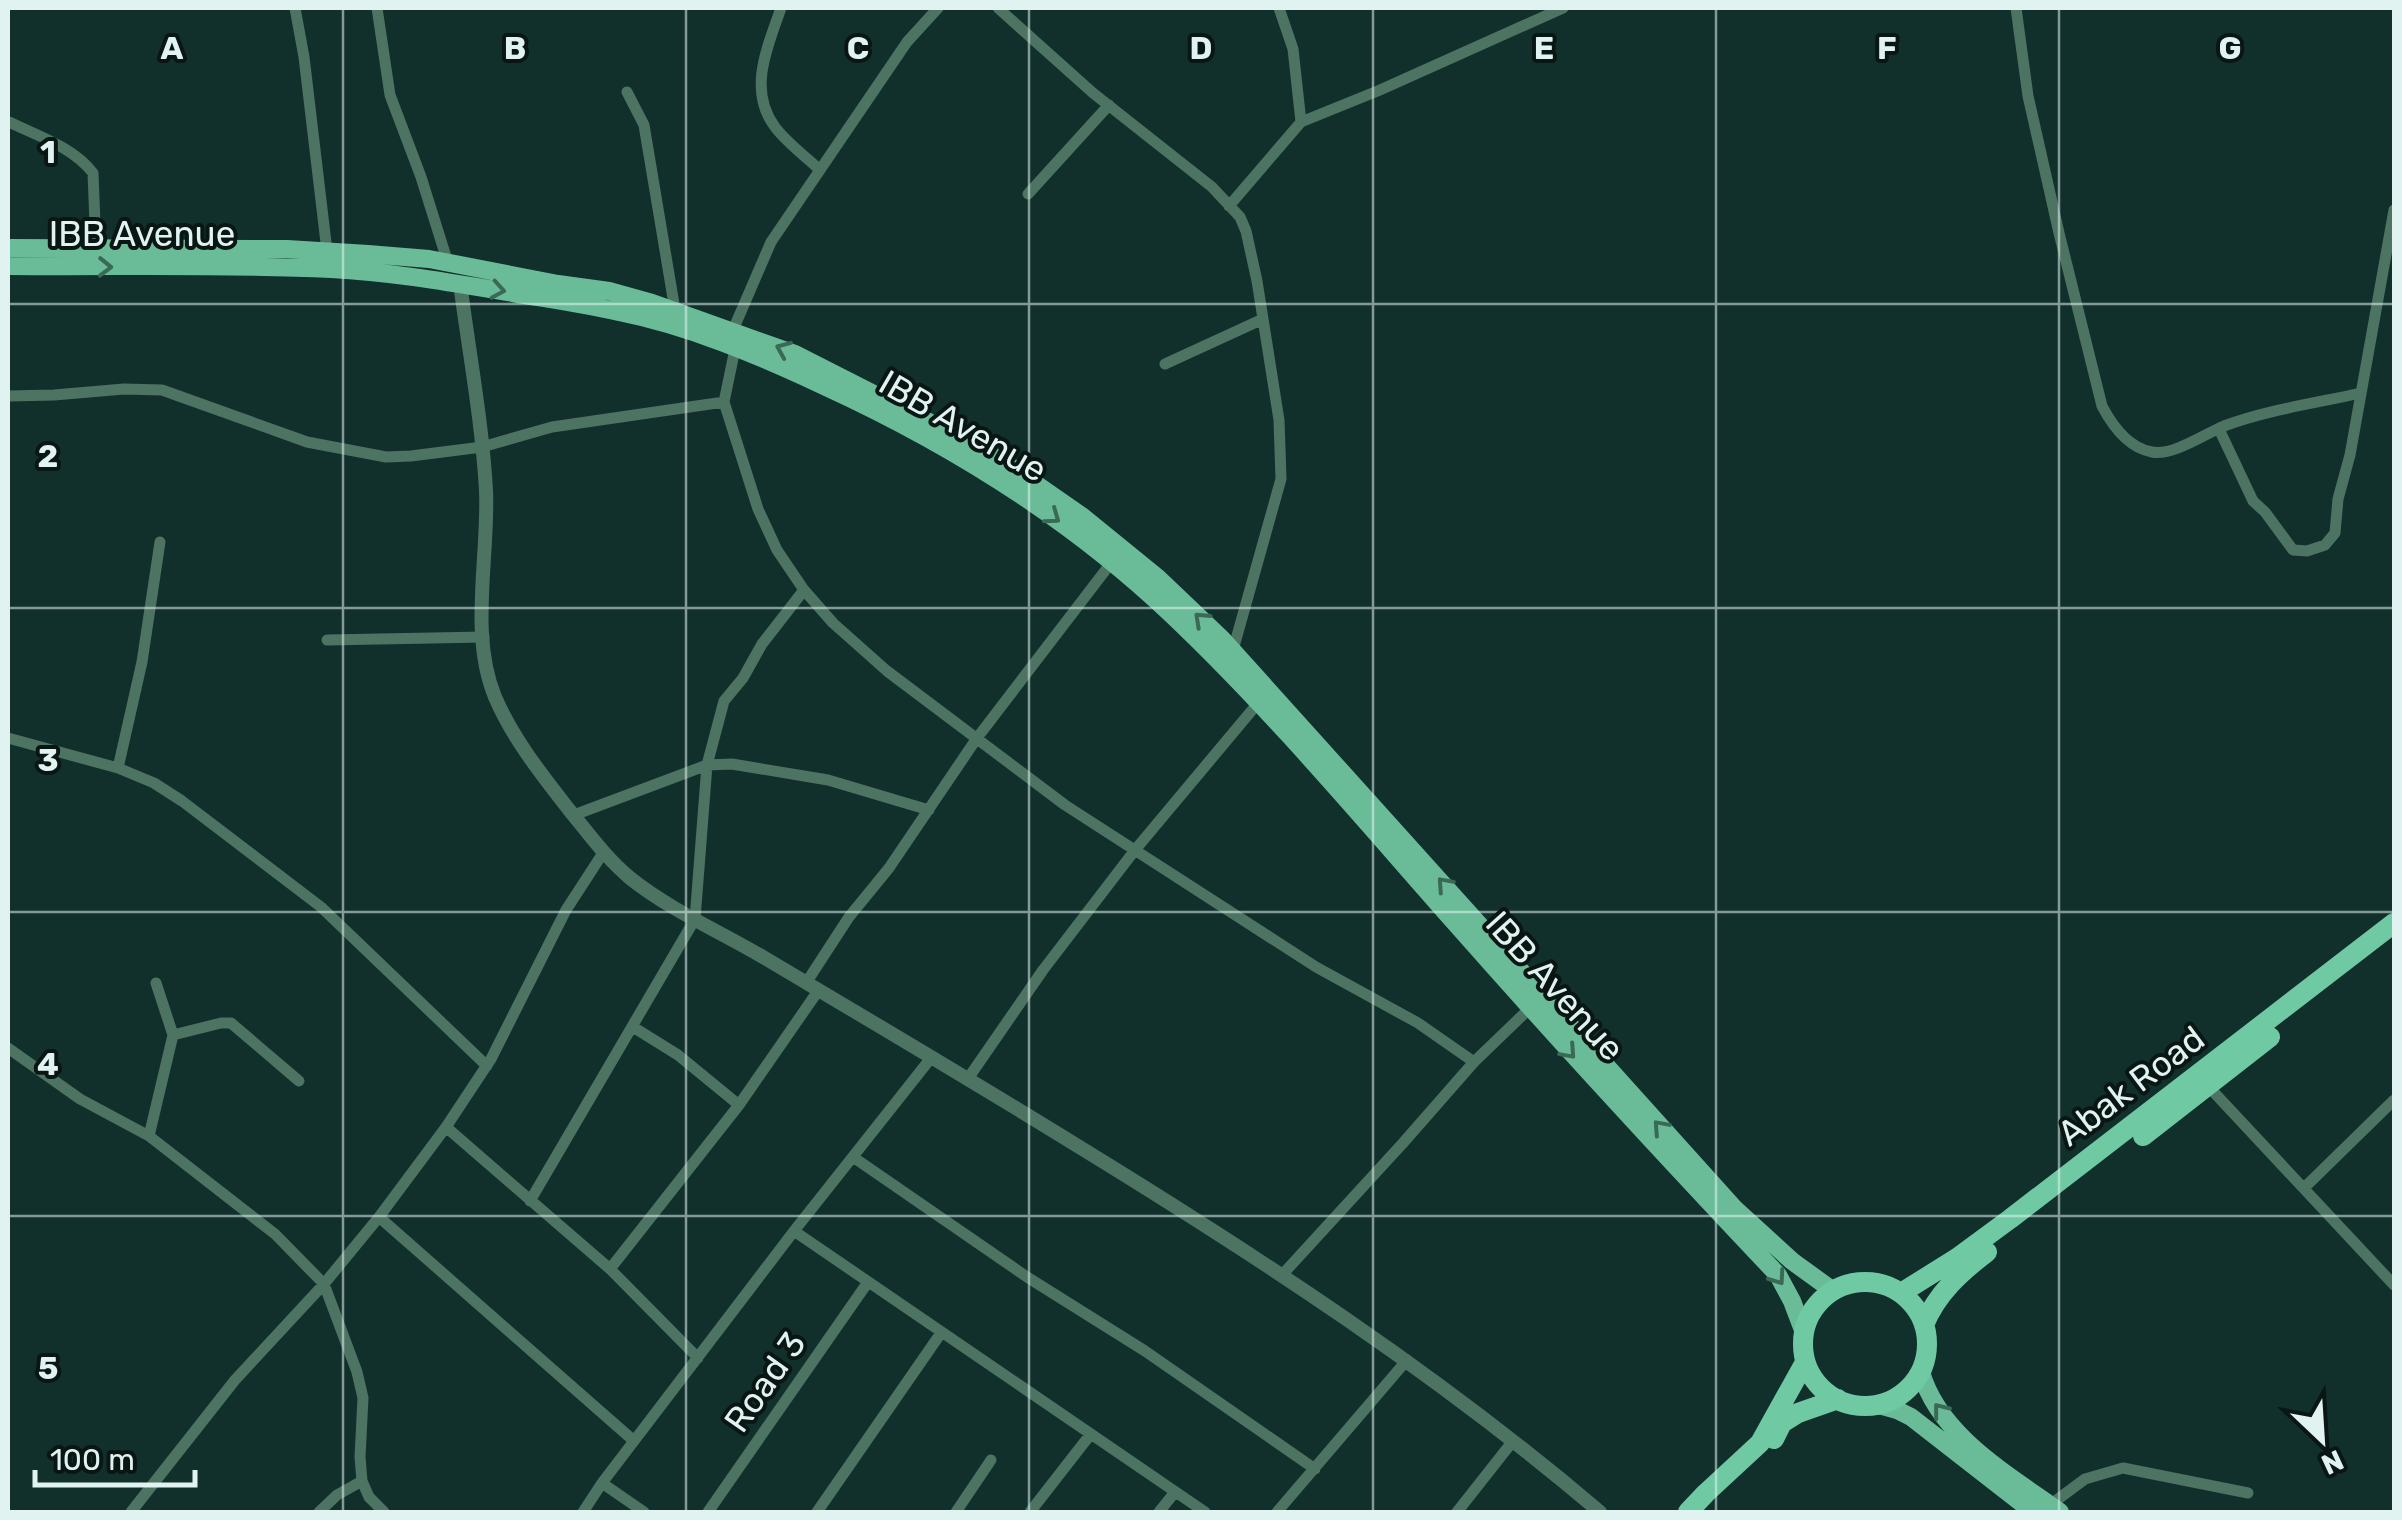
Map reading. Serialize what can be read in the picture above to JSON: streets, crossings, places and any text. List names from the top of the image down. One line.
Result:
{"streets":{"highway":["Abak Road"],"main road":["IBB Avenue"],"street":["Road 3"]},"crossings":[["IBB Avenue","Abak Road"]],"scale_bar":"100 m","north":"bottom right","grid":{"columns":["A","B","C","D","E","F","G"],"rows":["1","2","3","4","5"]}}
